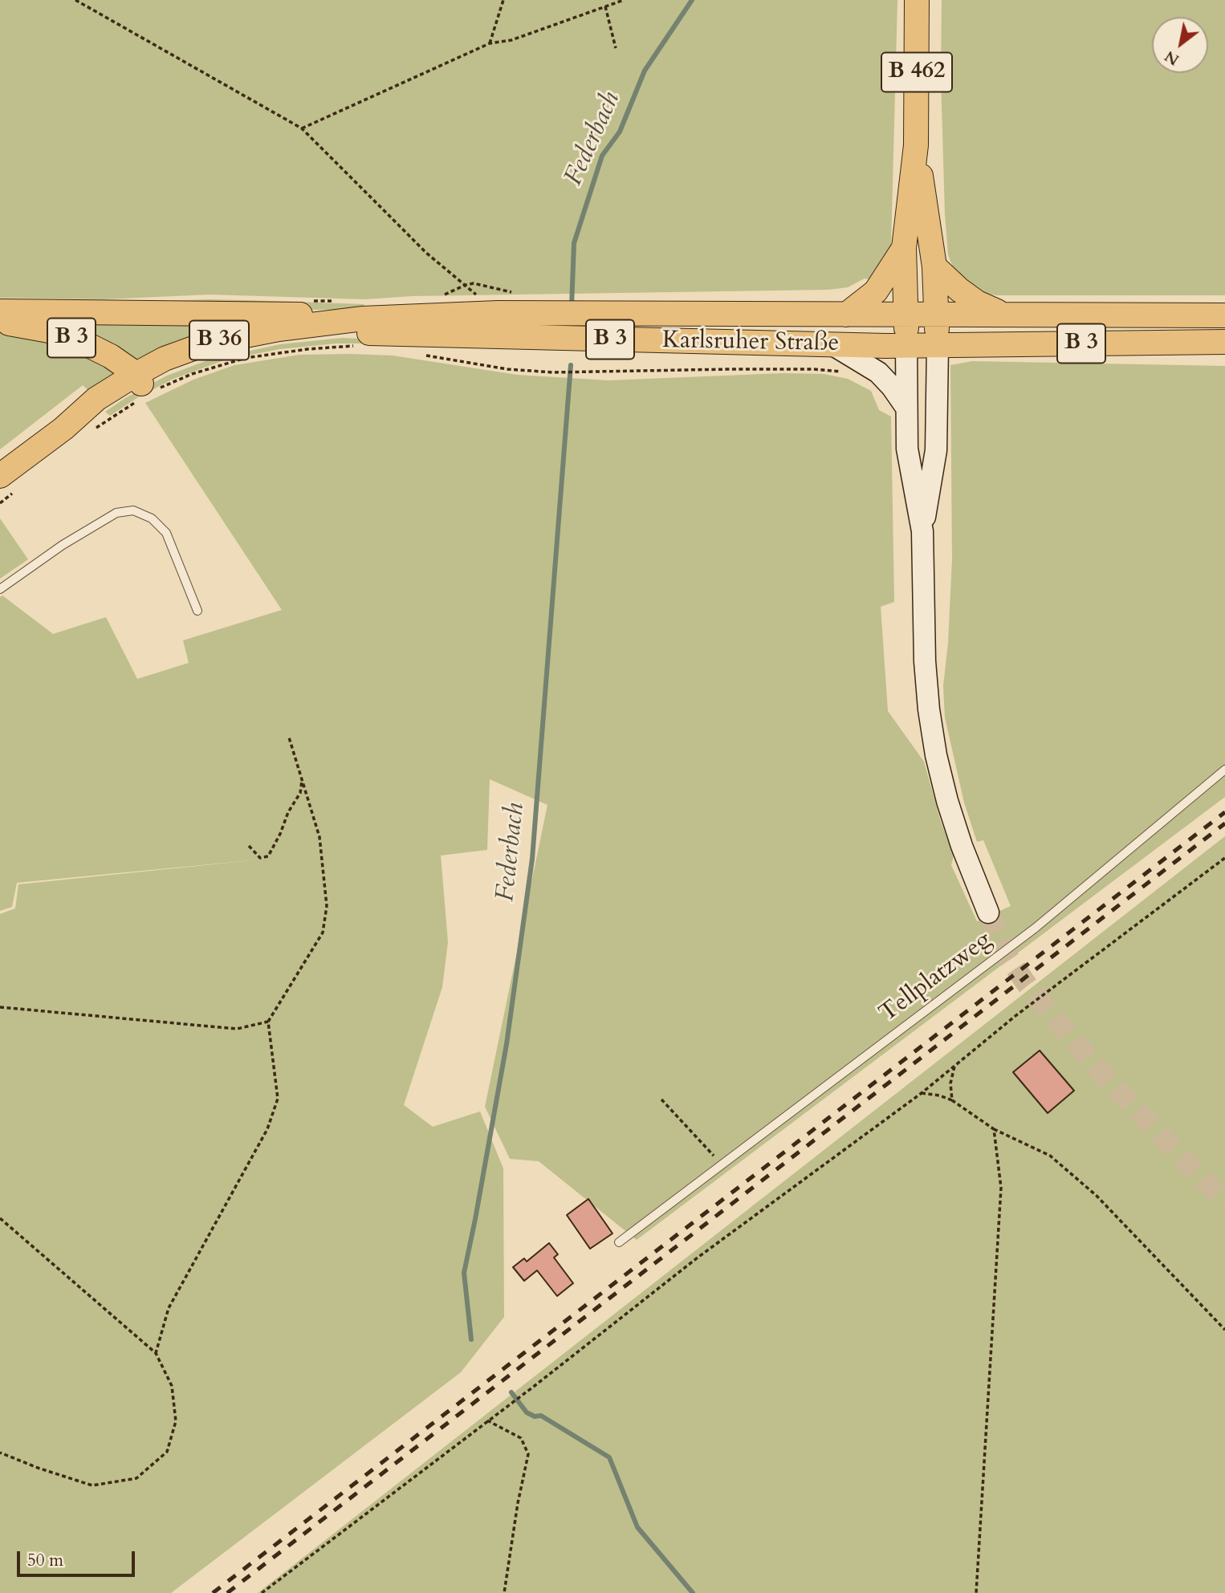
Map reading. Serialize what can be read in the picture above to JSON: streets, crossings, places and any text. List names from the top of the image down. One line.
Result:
{"streets":{"main road":["B 462","B 3","B 36","Karlsruher Straße"],"lane":["Tellplatzweg"]},"crossings":[["B 462","B 3"],["B 462","Karlsruher Straße"],["B 3","B 36"],["B 3","Karlsruher Straße"],["B 36","Karlsruher Straße"]],"water":["Federbach"],"scale_bar":"50 m","north":"bottom left"}
